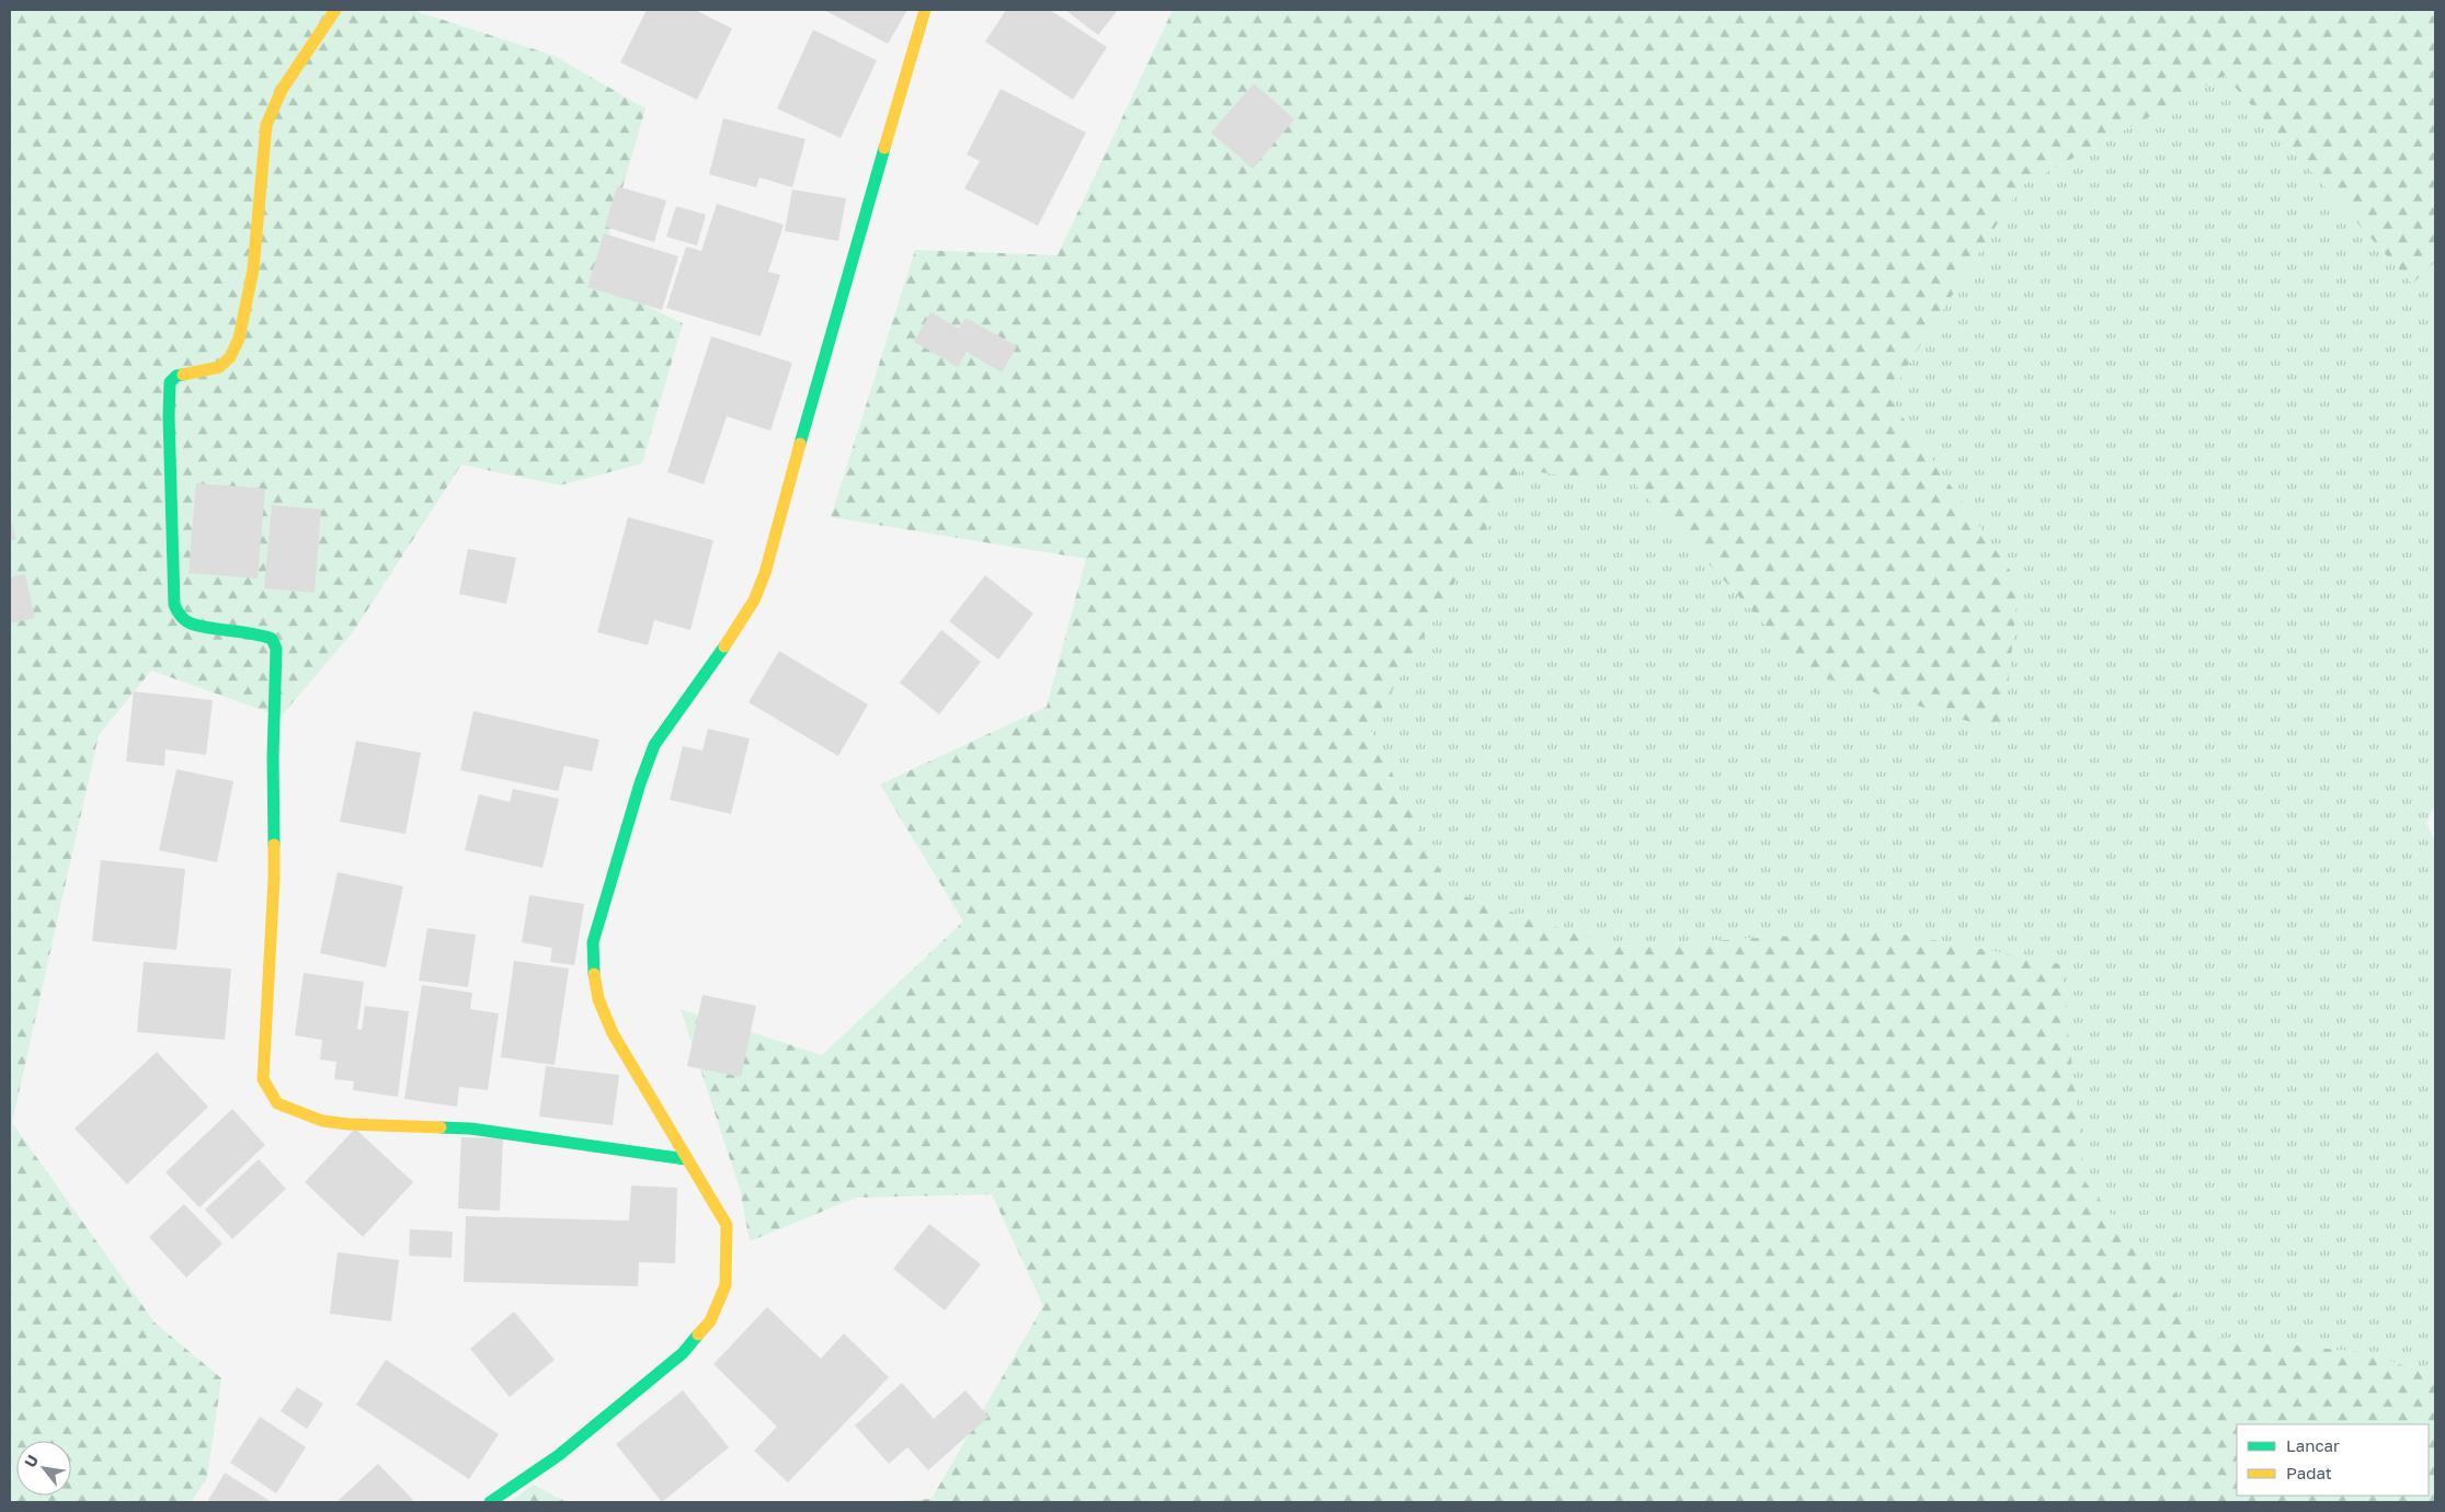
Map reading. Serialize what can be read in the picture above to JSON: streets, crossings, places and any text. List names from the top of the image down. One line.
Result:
{"legend":["Lancar","Padat"],"north":"top left"}
